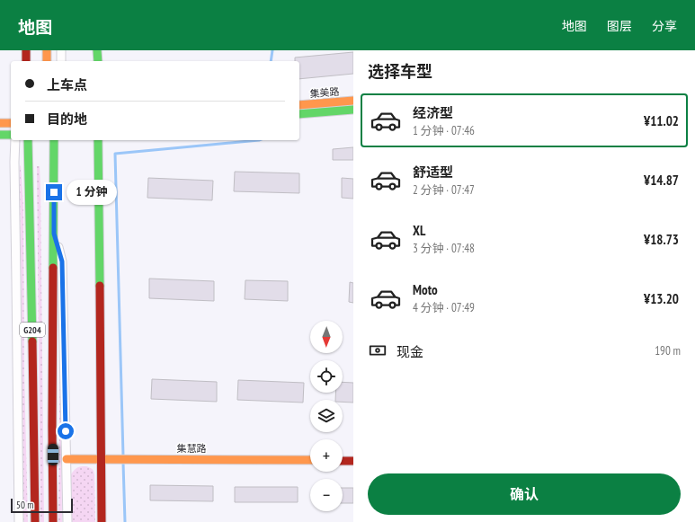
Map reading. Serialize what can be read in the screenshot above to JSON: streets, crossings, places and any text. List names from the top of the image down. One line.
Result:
{"streets":{"main road":["集美路","G204","集慧路"]},"scale_bar":"50 m","north":"bottom","page":{"header":"地图","nav":["地图","图层","分享"],"heading":"选择车型","banner":["上车点","目的地"],"list":[{"name":"经济型","note":"1 分钟 · 07:46","value":"¥11.02"},{"name":"舒适型","note":"2 分钟 · 07:47","value":"¥14.87"},{"name":"XL","note":"3 分钟 · 07:48","value":"¥18.73"},{"name":"Moto","note":"4 分钟 · 07:49","value":"¥13.20"}],"bubble":"1 分钟","map_buttons":["+","−"],"pay":["现金","190 m"],"buttons":"确认","scale":"50 m"}}
